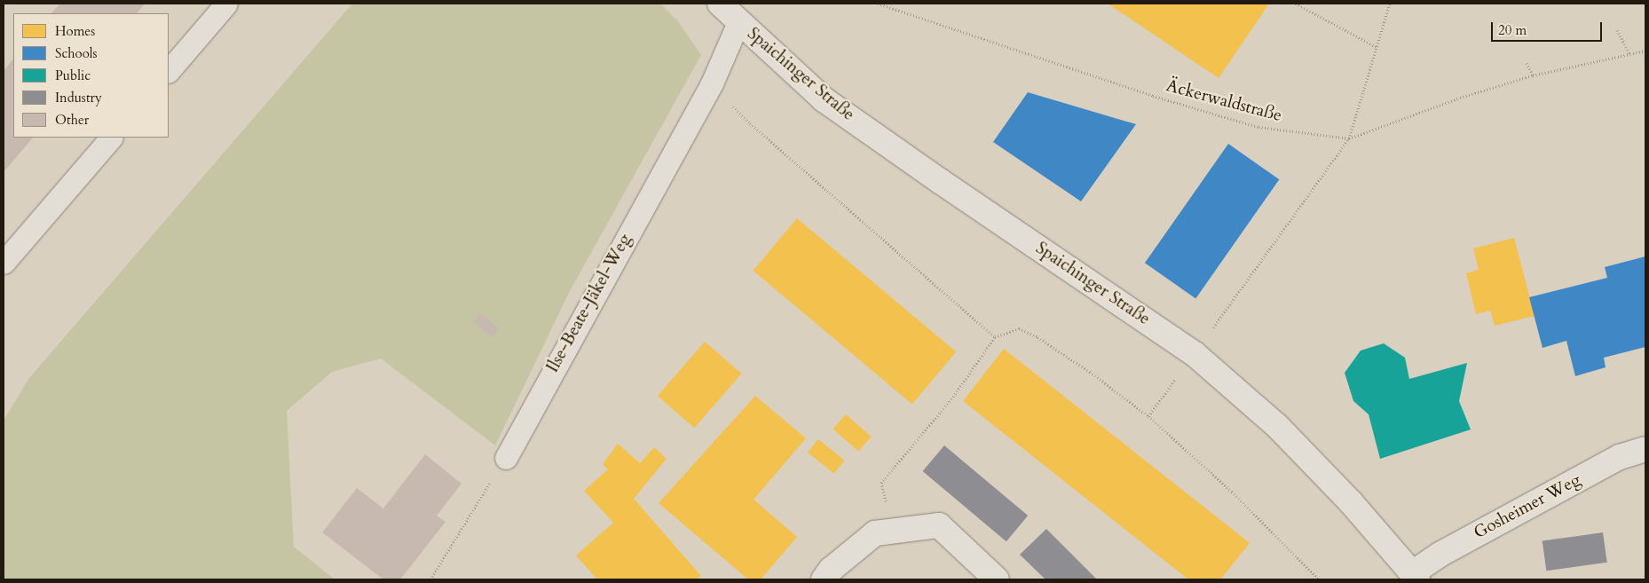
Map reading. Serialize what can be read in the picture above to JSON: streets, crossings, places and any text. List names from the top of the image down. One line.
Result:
{"streets":{"street":["Spaichinger Straße","Gosheimer Weg"],"lane":["Ilse-Beate-Jäkel-Weg"],"path":["Äckerwaldstraße"]},"crossings":[["Spaichinger Straße","Ilse-Beate-Jäkel-Weg"],["Spaichinger Straße","Gosheimer Weg"]],"legend":["Homes","Schools","Public","Industry","Other"],"scale_bar":"20 m"}
